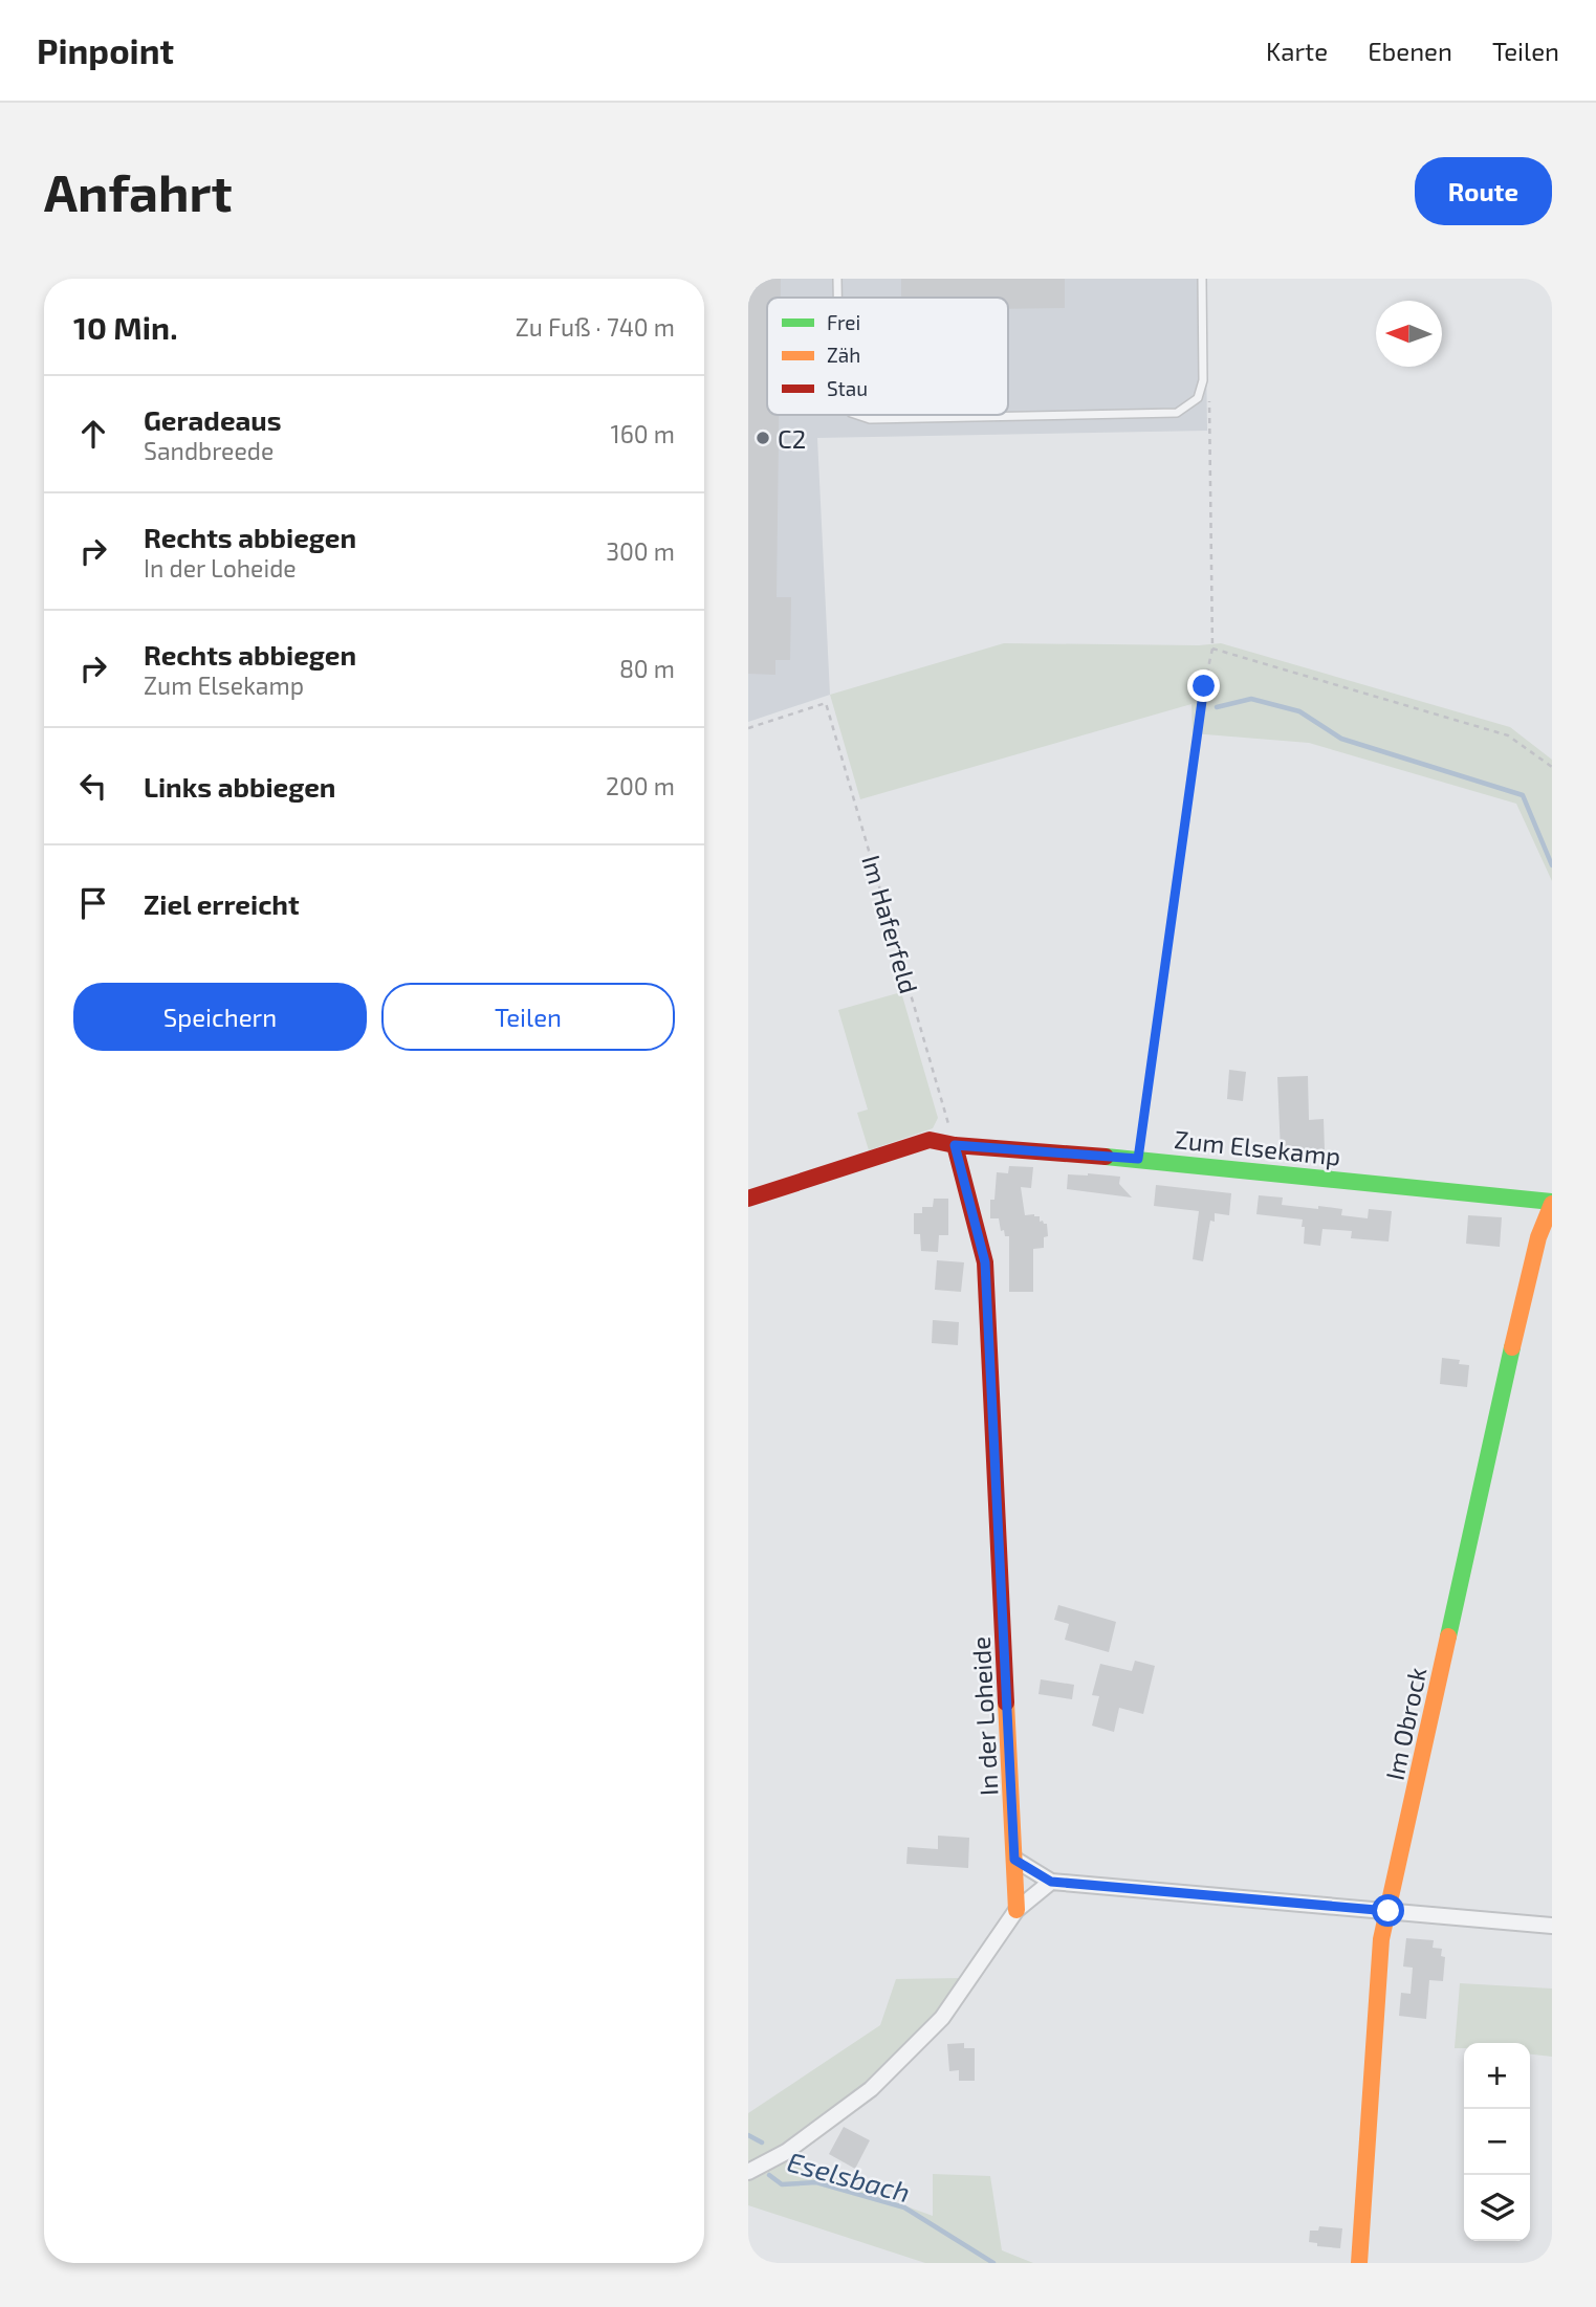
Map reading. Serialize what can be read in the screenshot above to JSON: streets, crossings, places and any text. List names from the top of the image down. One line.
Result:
{"streets":{"street":["Zum Elsekamp","In der Loheide","Im Obrock"],"path":["Im Haferfeld"]},"crossings":[["Im Haferfeld","Zum Elsekamp"],["Im Haferfeld","In der Loheide"],["Zum Elsekamp","In der Loheide"],["Zum Elsekamp","Im Obrock"]],"water":["Eselsbach"],"places":["C2"],"legend":["Frei","Zäh","Stau"],"north":"left","page":{"header":"Pinpoint","nav":["Karte","Ebenen","Teilen"],"buttons":["Route",["Speichern","Teilen"]],"title":"Anfahrt","heading":["10 Min.","Zu Fuß · 740 m"],"list":[["Geradeaus","Sandbreede","160 m"],["Rechts abbiegen","In der Loheide","300 m"],["Rechts abbiegen","Zum Elsekamp","80 m"],["Links abbiegen","200 m"],"Ziel erreicht"],"map_buttons":["+","−"]}}
